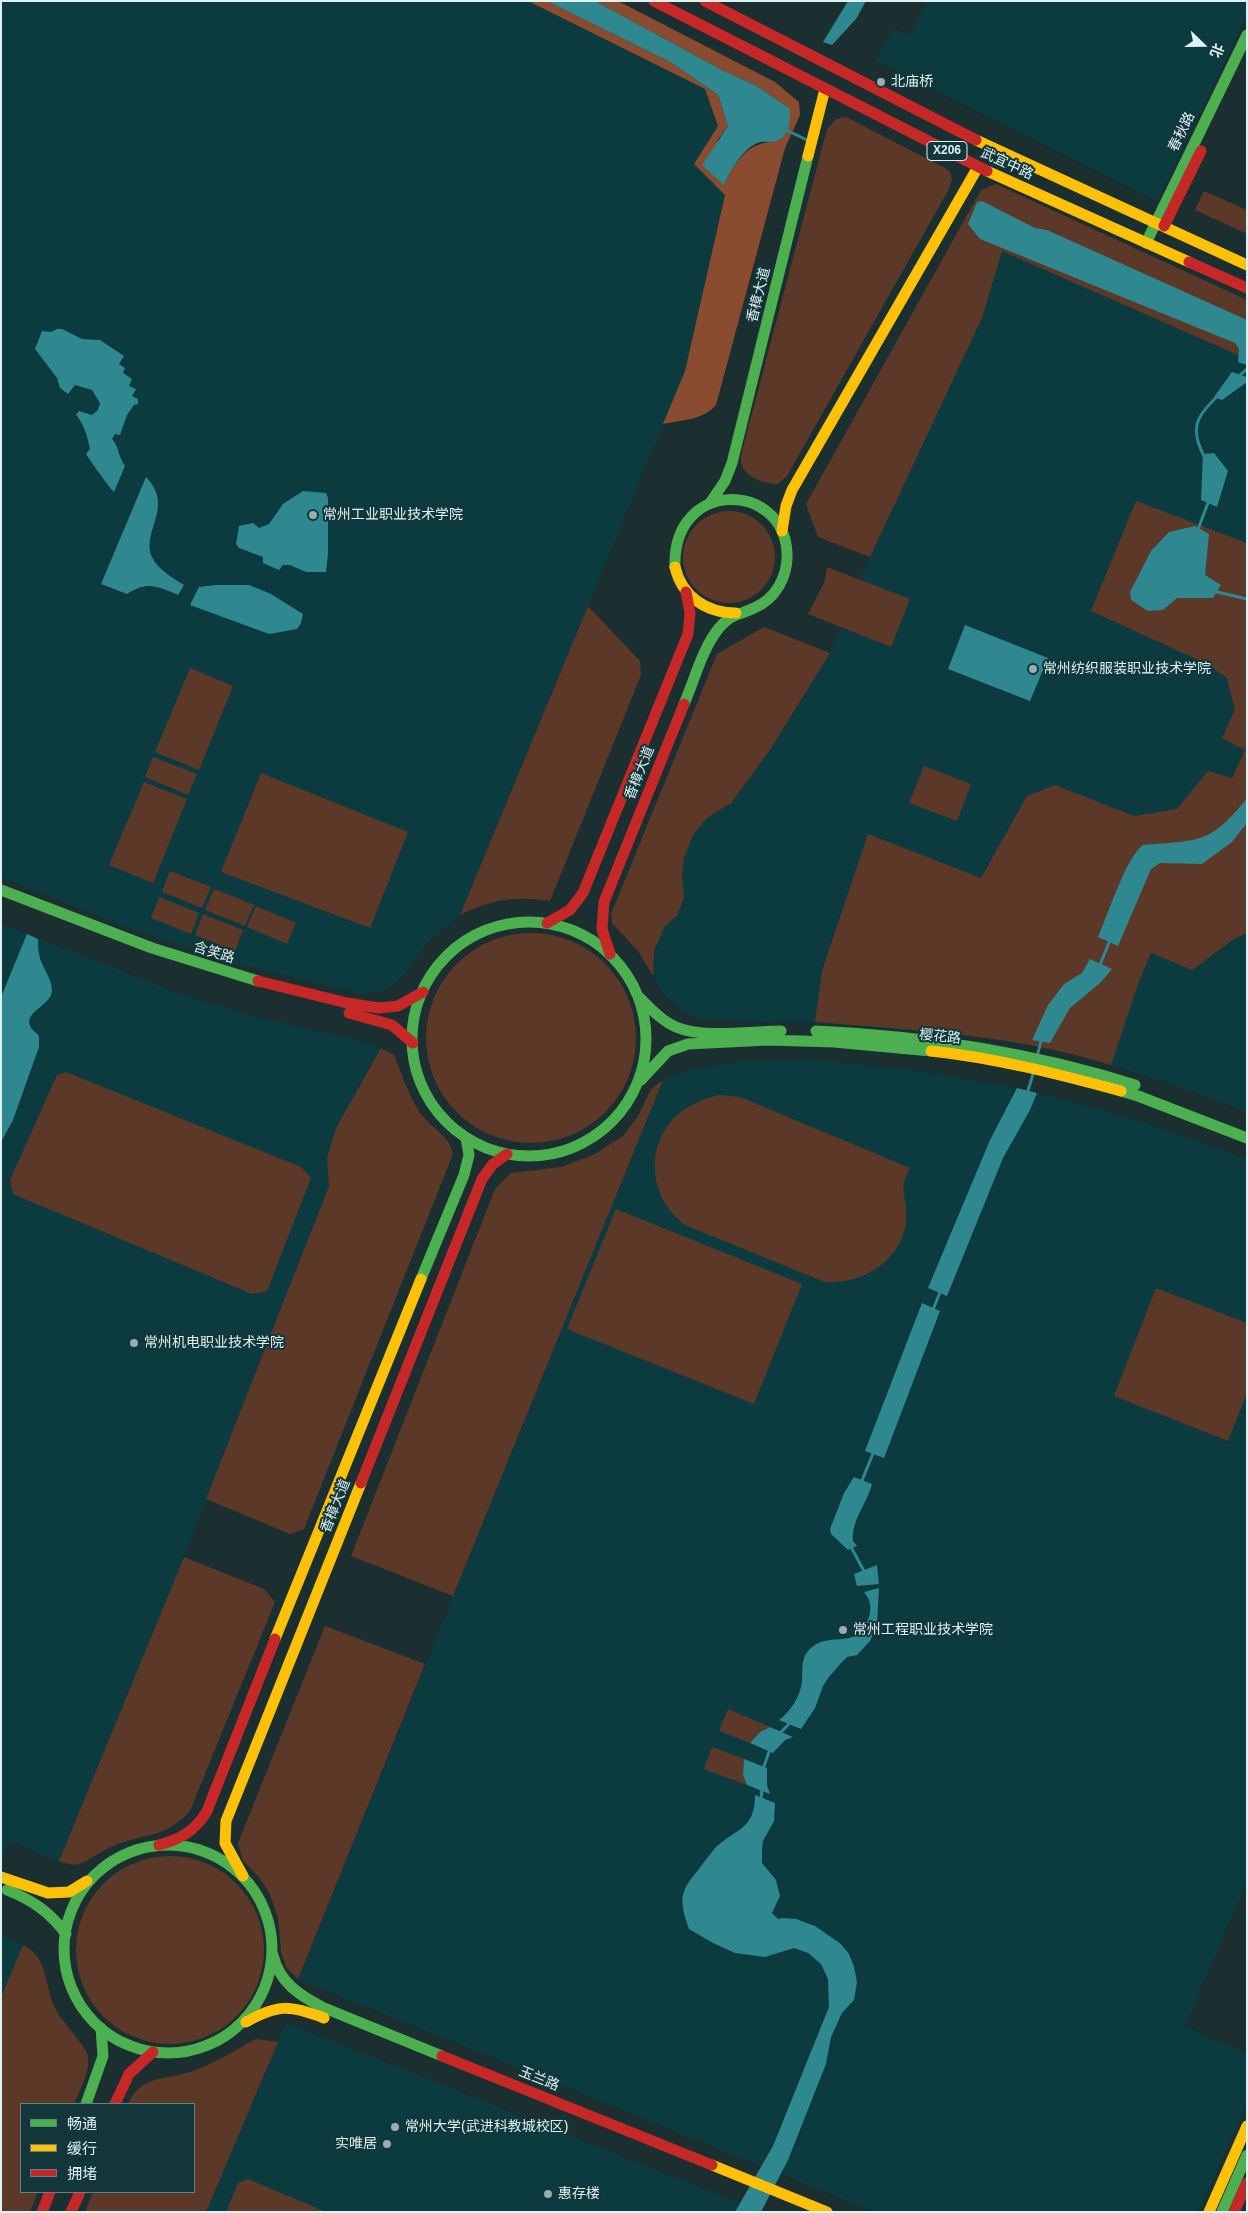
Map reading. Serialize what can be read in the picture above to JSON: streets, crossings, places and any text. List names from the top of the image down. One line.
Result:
{"streets":{"street":["春秋路","X206","武宜中路","香樟大道","含笑路","樱花路","玉兰路"]},"crossings":[["春秋路","武宜中路"],["武宜中路","香樟大道"]],"places":["北庙桥","常州工业职业技术学院","常州纺织服装职业技术学院","常州机电职业技术学院","常州工程职业技术学院","常州大学(武进科教城校区)","实唯居","惠存楼"],"legend":["畅通","缓行","拥堵"],"north":"right"}
